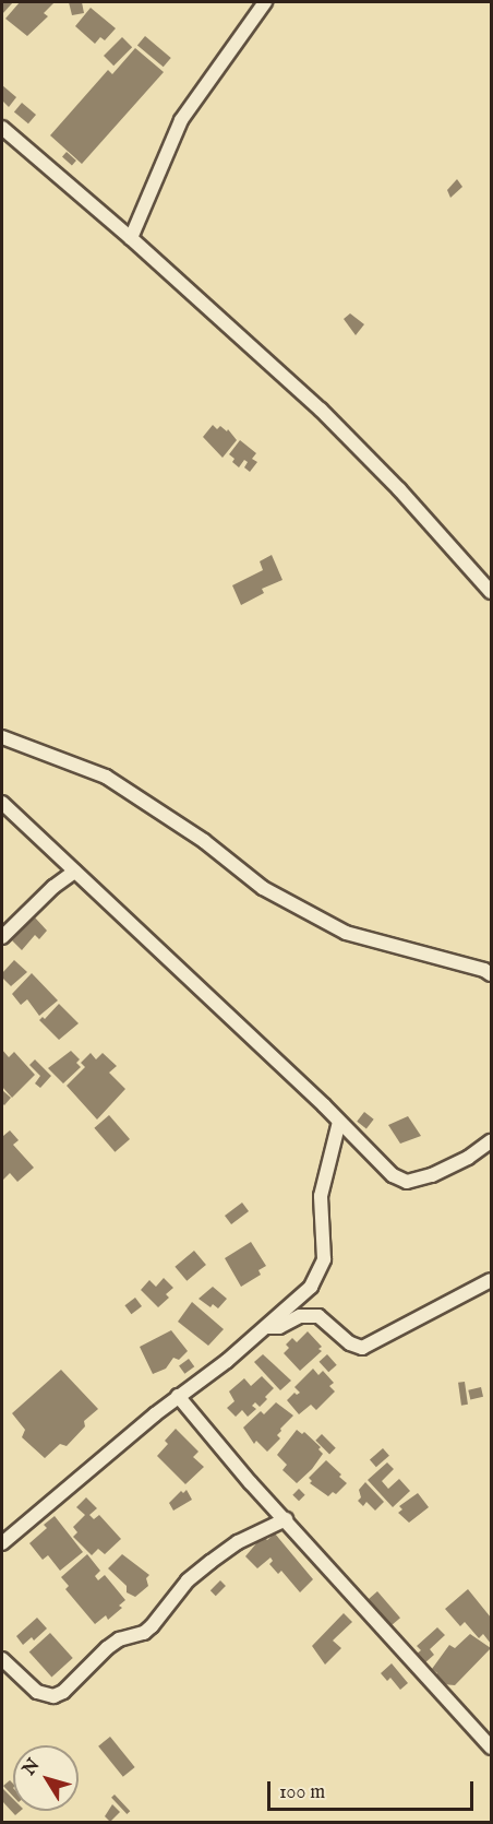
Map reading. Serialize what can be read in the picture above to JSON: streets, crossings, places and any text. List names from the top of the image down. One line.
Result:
{"scale_bar":"100 m","north":"top left"}
